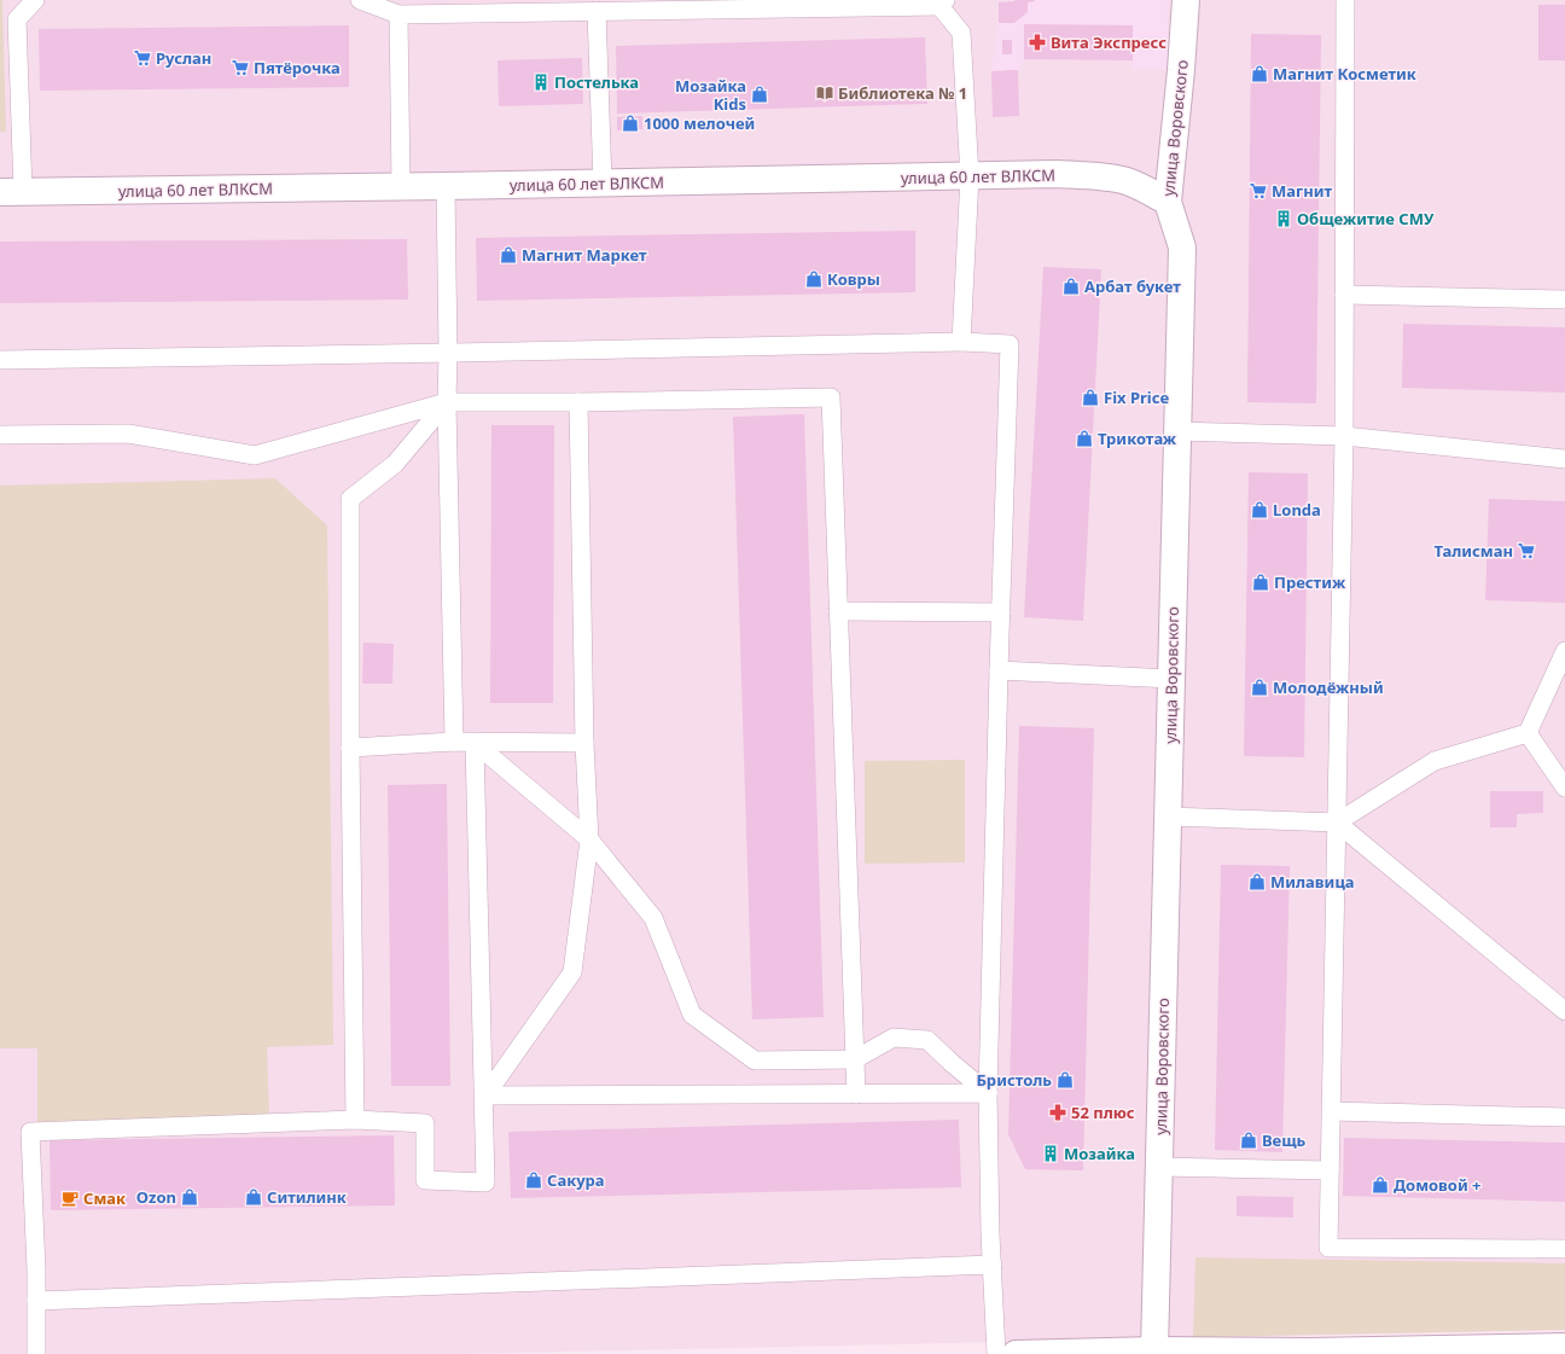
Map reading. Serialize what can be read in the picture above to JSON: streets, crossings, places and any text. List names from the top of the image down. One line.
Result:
{"streets":{"street":["улица Воровского","улица 60 лет ВЛКСМ"]},"crossings":[["улица Воровского","улица 60 лет ВЛКСМ"]],"places":{"pharmacy":["Вита Экспресс","52 плюс"],"supermarket":["Руслан","Пятёрочка","Магнит","Талисман"],"shop":["Магнит Косметик","Мозайка Kids","1000 мелочей","Магнит Маркет","Ковры","Арбат букет","Fix Price","Трикотаж","Londa","Престиж","Молодёжный","Милавица","Бристоль","Вещь","Сакура","Домовой +","Ozon","Ситилинк"],"building":["Постелька","Общежитие СМУ","Мозайка"],"library":["Библиотека № 1"],"cafe":["Смак"]}}
